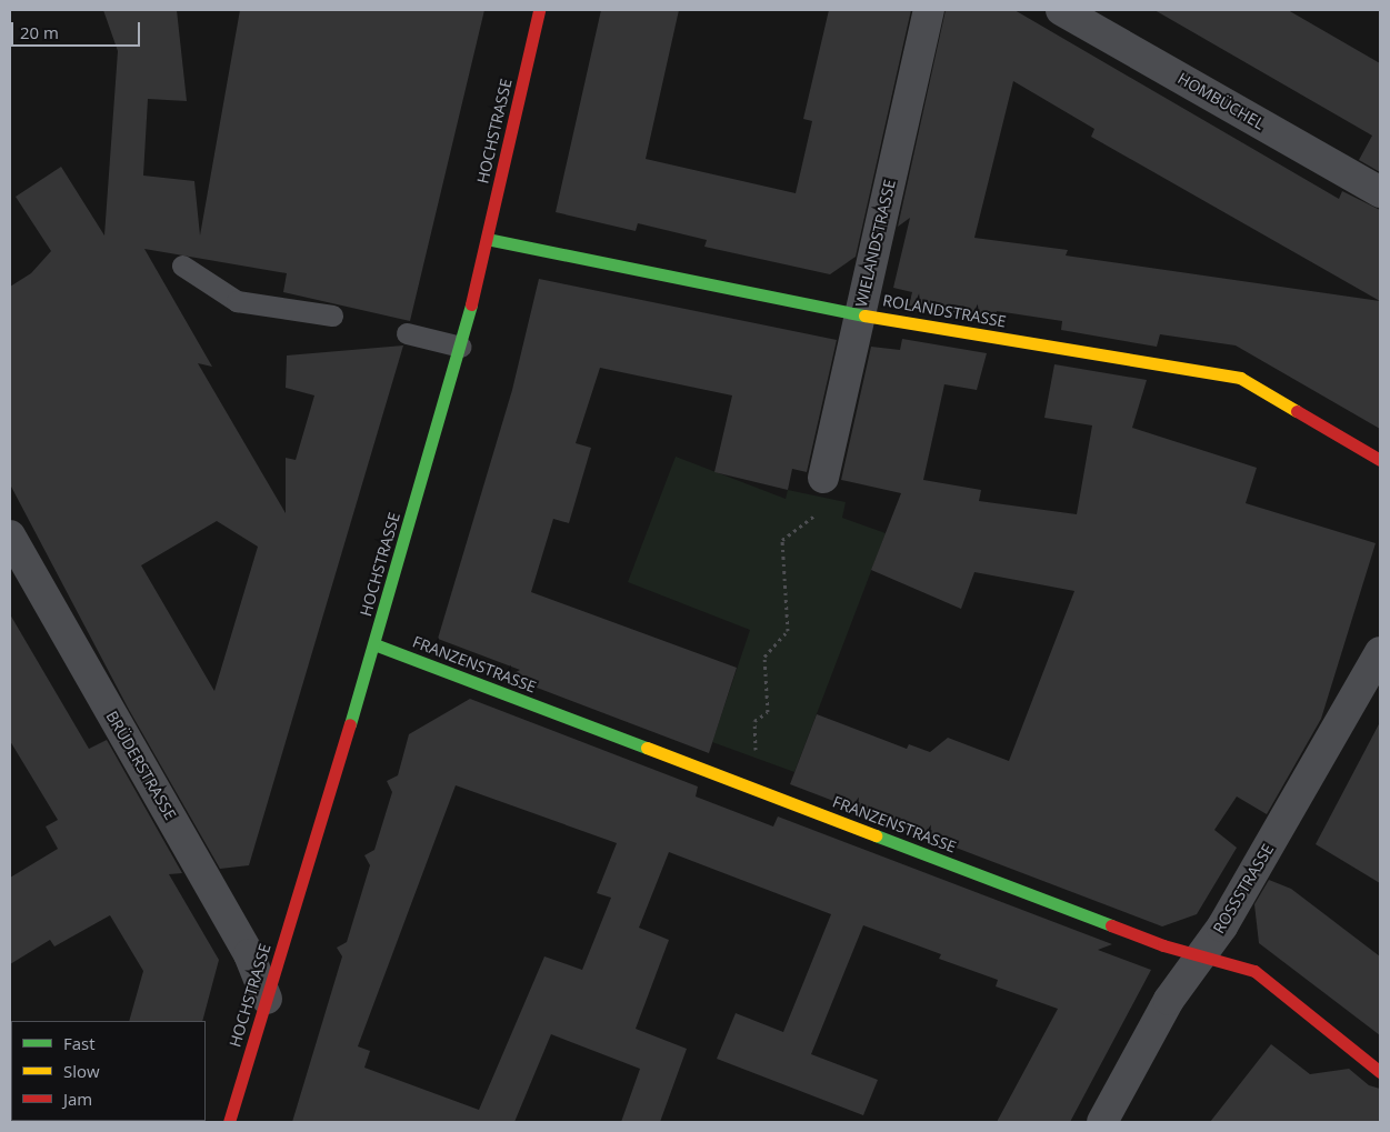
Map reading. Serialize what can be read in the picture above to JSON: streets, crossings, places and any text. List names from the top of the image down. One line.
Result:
{"streets":{"street":["HOMBÜCHEL","HOCHSTRASSE","WIELANDSTRASSE","ROLANDSTRASSE","FRANZENSTRASSE","BRÜDERSTRASSE","ROSSSTRASSE"]},"crossings":[["HOCHSTRASSE","ROLANDSTRASSE"],["HOCHSTRASSE","FRANZENSTRASSE"],["HOCHSTRASSE","BRÜDERSTRASSE"],["WIELANDSTRASSE","ROLANDSTRASSE"],["FRANZENSTRASSE","ROSSSTRASSE"]],"legend":["Fast","Slow","Jam"],"scale_bar":"20 m"}
